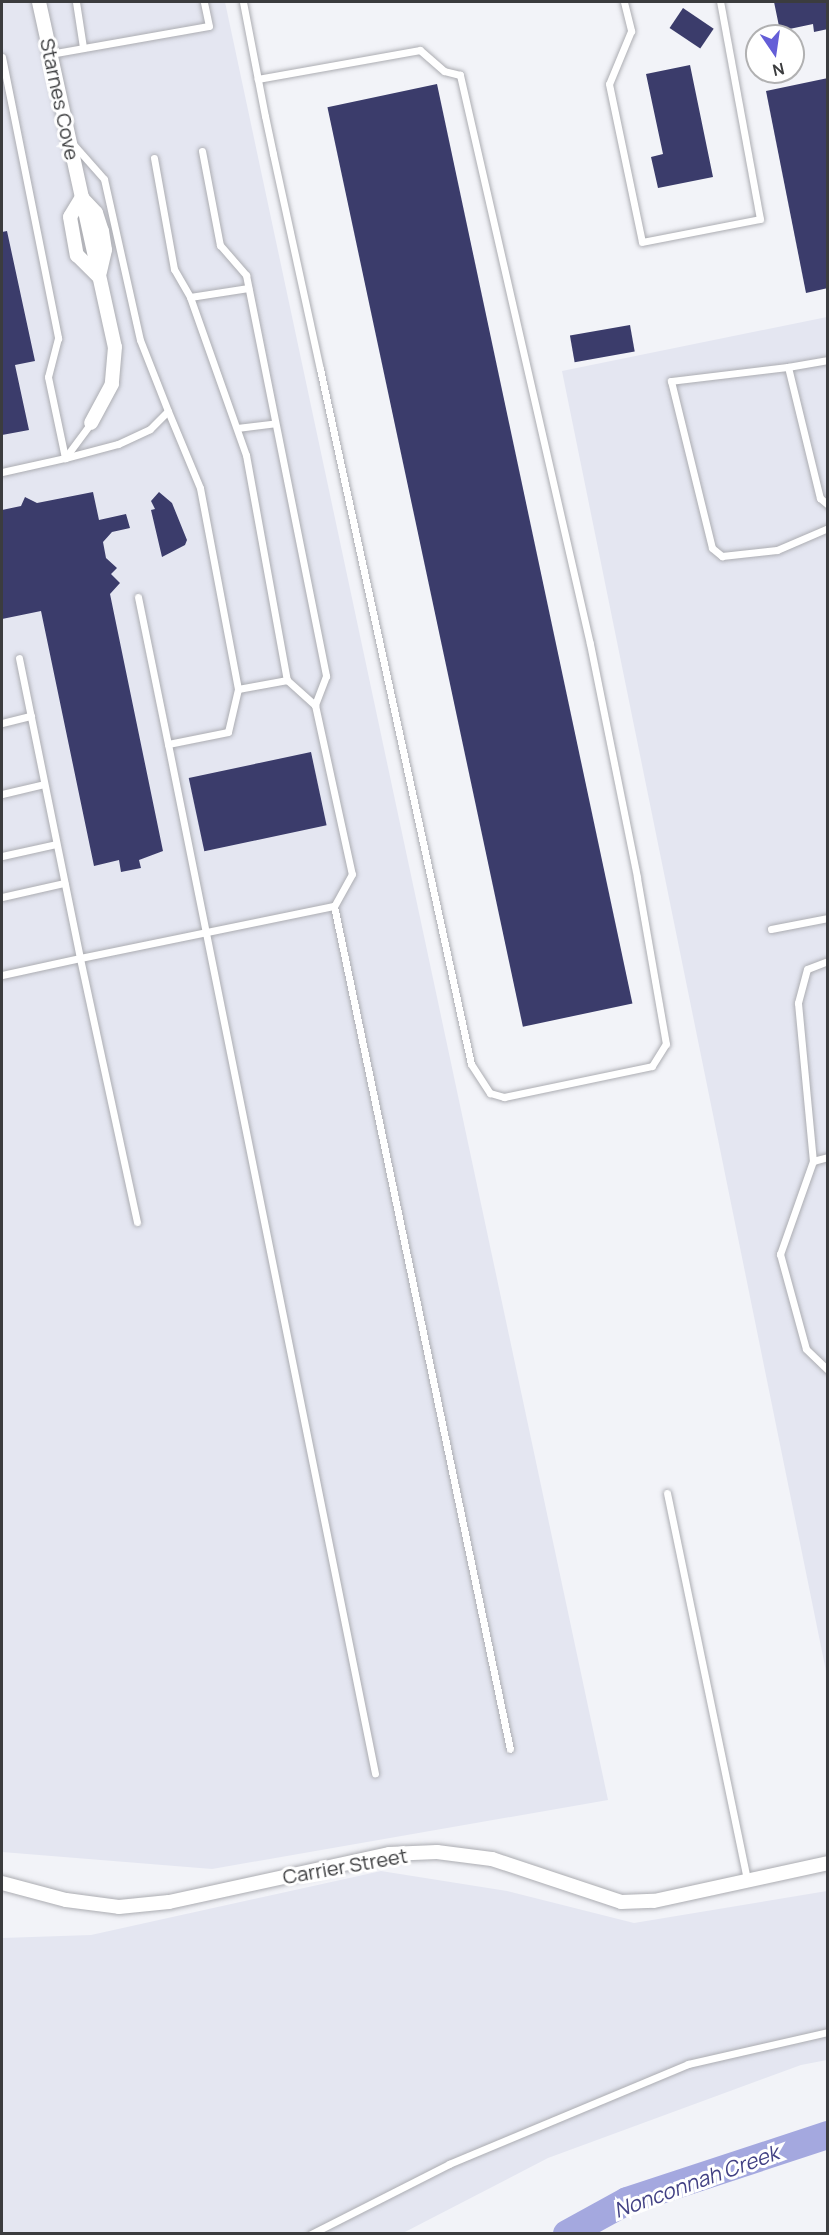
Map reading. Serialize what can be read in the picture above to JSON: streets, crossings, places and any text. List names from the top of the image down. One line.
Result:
{"streets":{"street":["Starnes Cove","Carrier Street"]},"water":["Nonconnah Creek"],"north":"bottom"}
